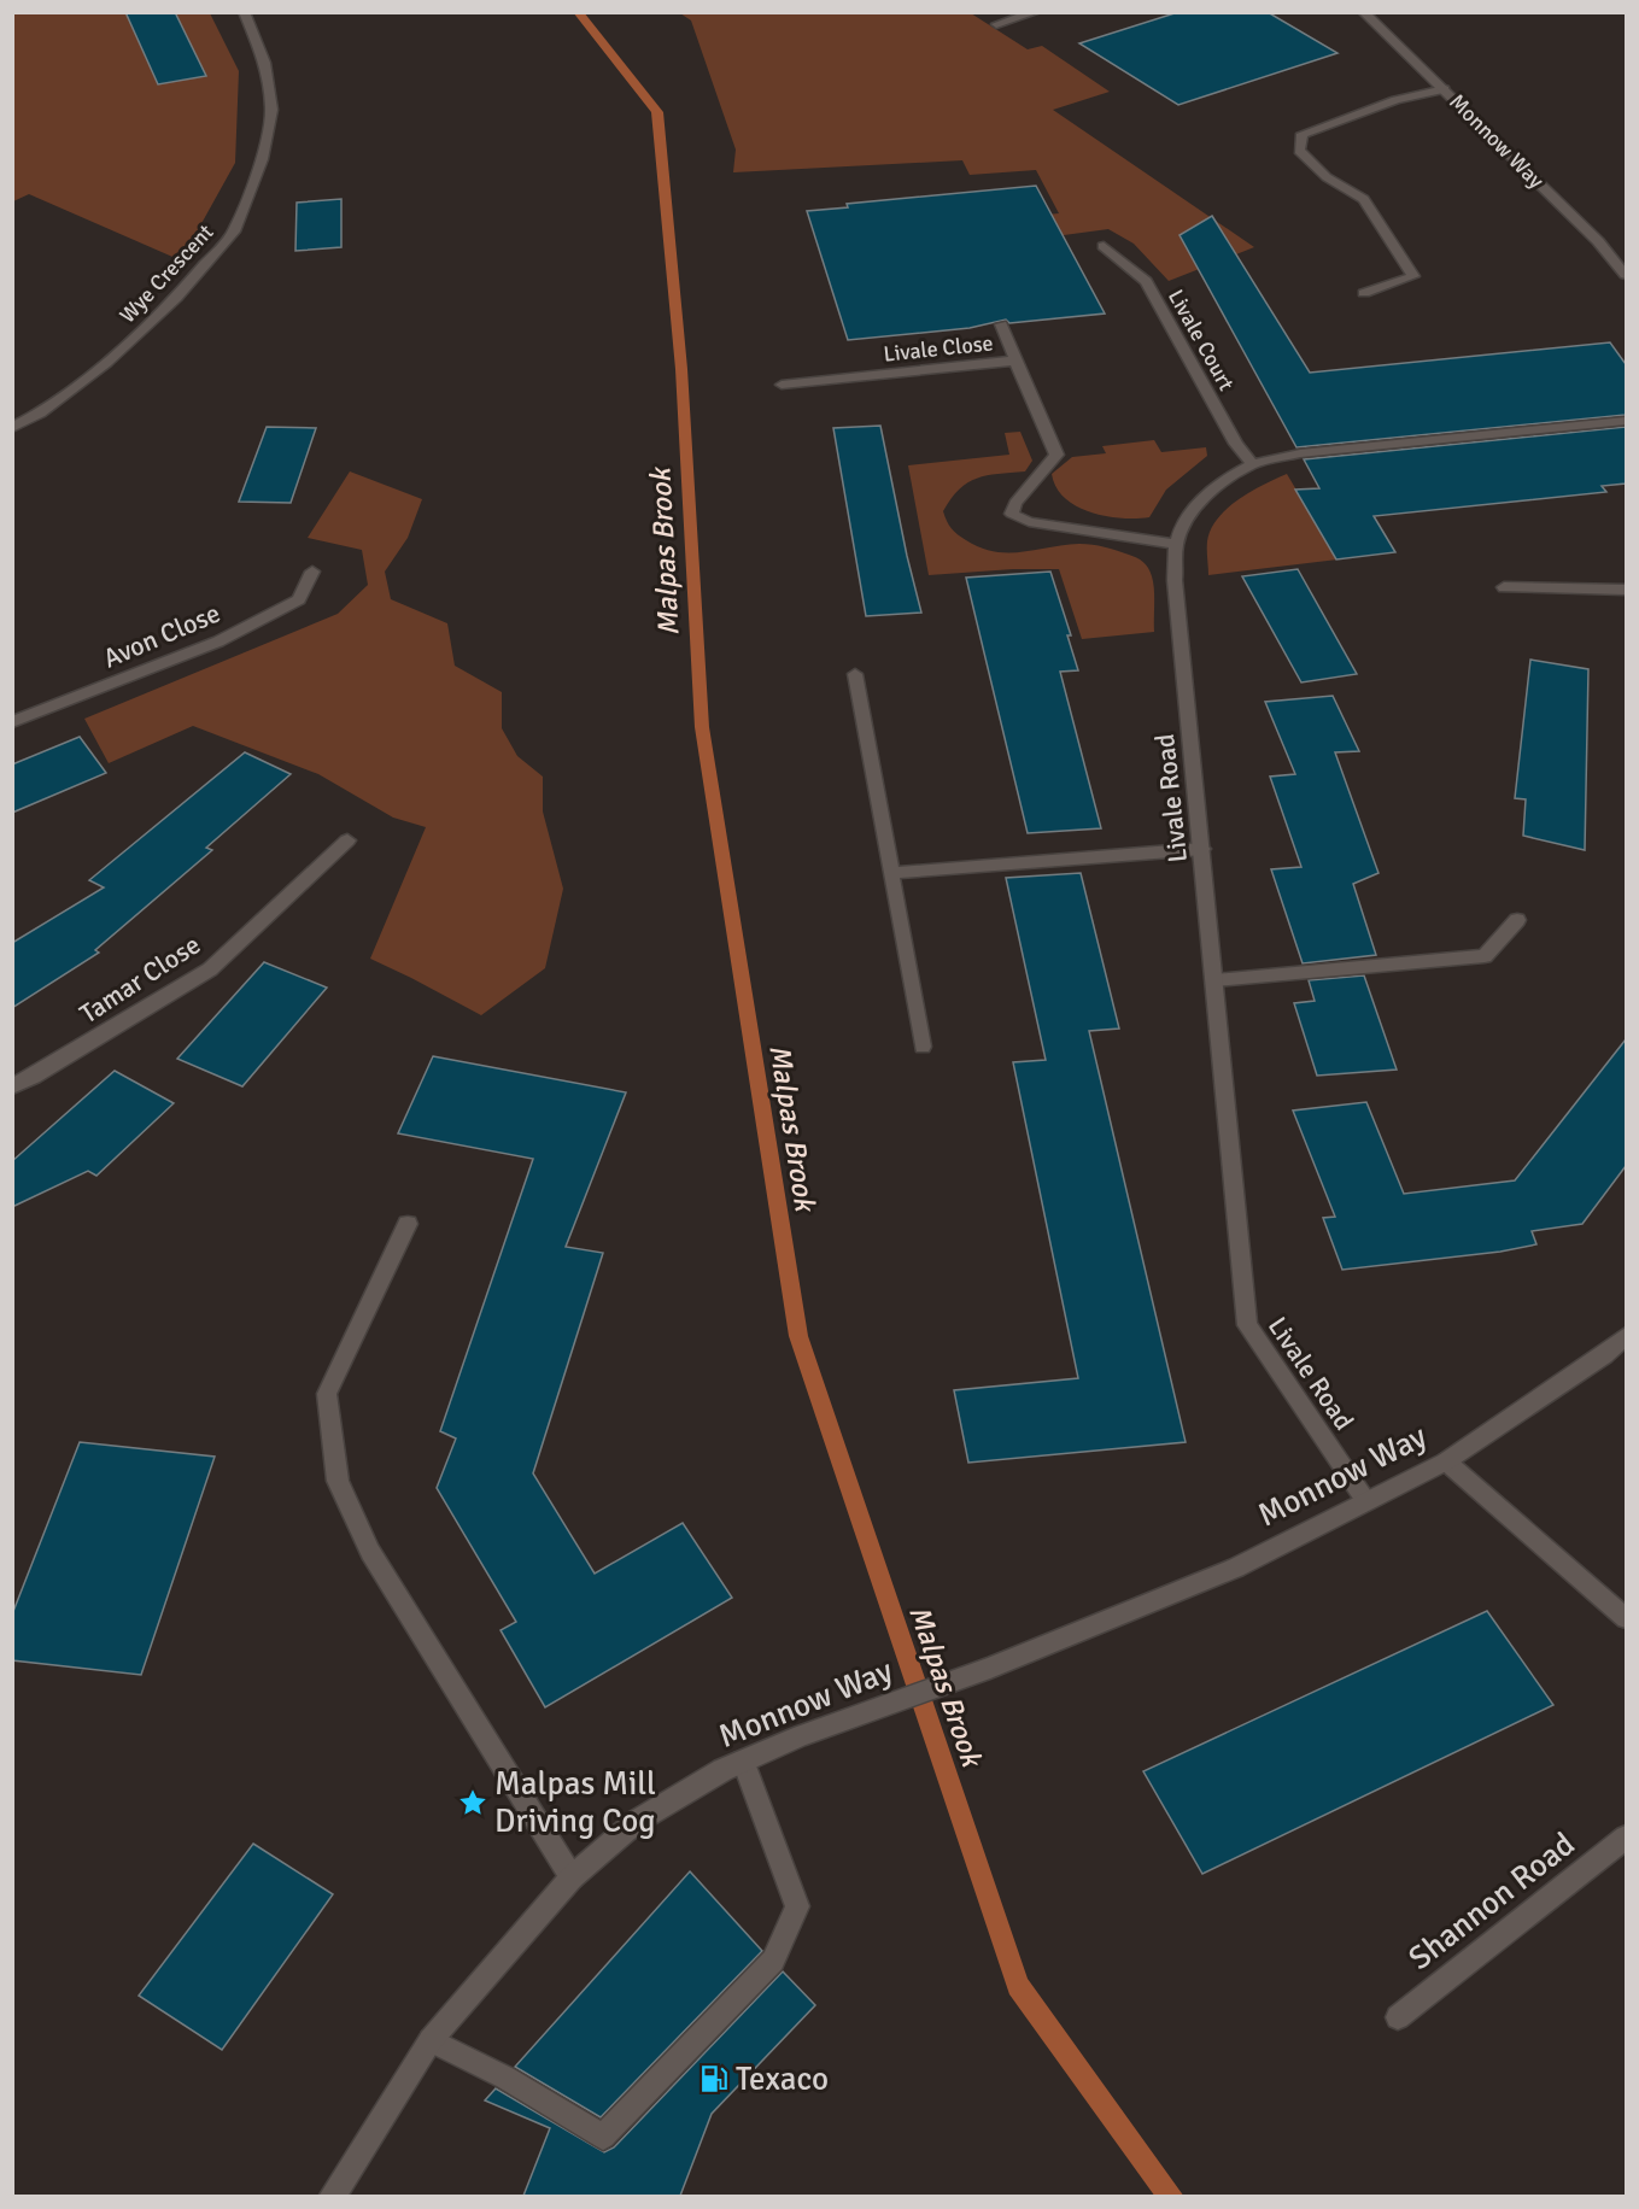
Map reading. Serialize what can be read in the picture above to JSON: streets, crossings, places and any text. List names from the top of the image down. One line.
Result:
{"streets":{"street":["Monnow Way","Wye Crescent","Livale Court","Livale Close","Avon Close","Livale Road","Tamar Close","Shannon Road"]},"crossings":[["Monnow Way","Livale Road"],["Livale Court","Livale Road"],["Livale Close","Livale Road"]],"water":["Malpas Brook"],"places":{"place":["Malpas Mill Driving Cog"],"fuel station":["Texaco"]}}
